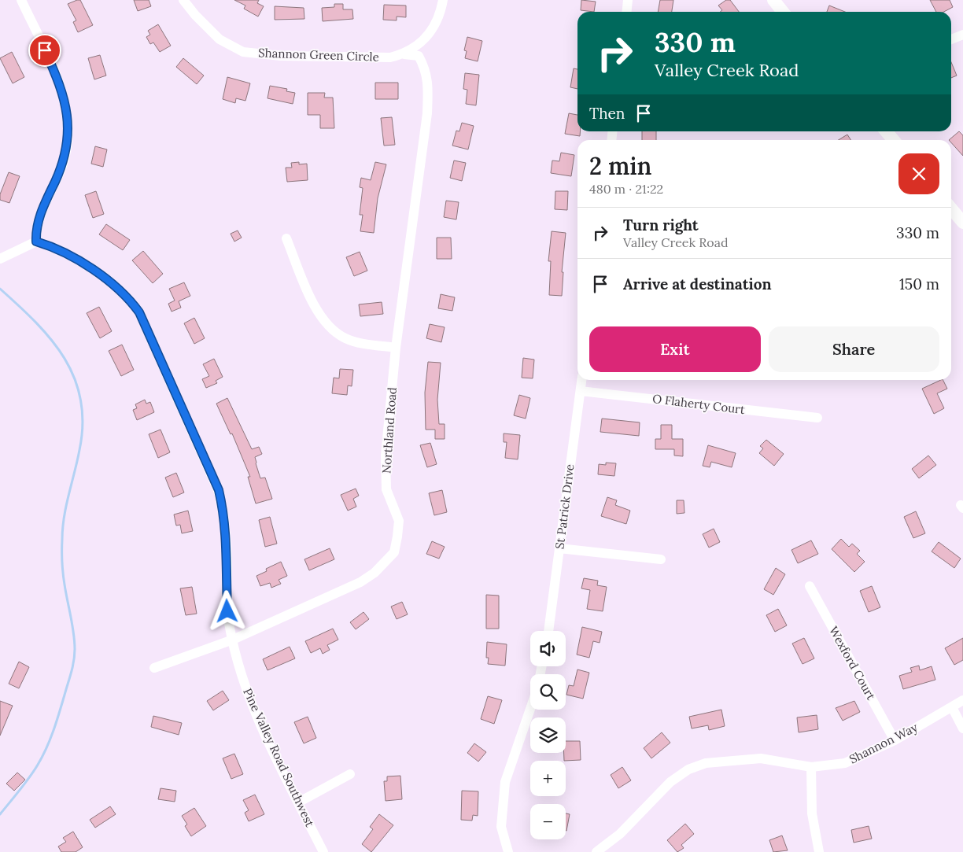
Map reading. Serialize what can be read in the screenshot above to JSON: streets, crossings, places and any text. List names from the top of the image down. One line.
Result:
{"streets":{"street":["Shannon Green Circle","O Flaherty Court","Northland Road","St Patrick Drive","Wexford Court","Shannon Way","Pine Valley Road Southwest"]},"crossings":[["Shannon Green Circle","Northland Road"],["O Flaherty Court","St Patrick Drive"],["Northland Road","Pine Valley Road Southwest"],["Wexford Court","Shannon Way"]],"page":{"turn":["330 m","Valley Creek Road"],"then":"Then","heading":["2 min","480 m · 21:22"],"list":[{"name":"Turn right","note":"Valley Creek Road","value":"330 m"},{"name":"Arrive at destination","value":"150 m"}],"buttons":["Exit","Share"],"map_buttons":["+","−"]}}
